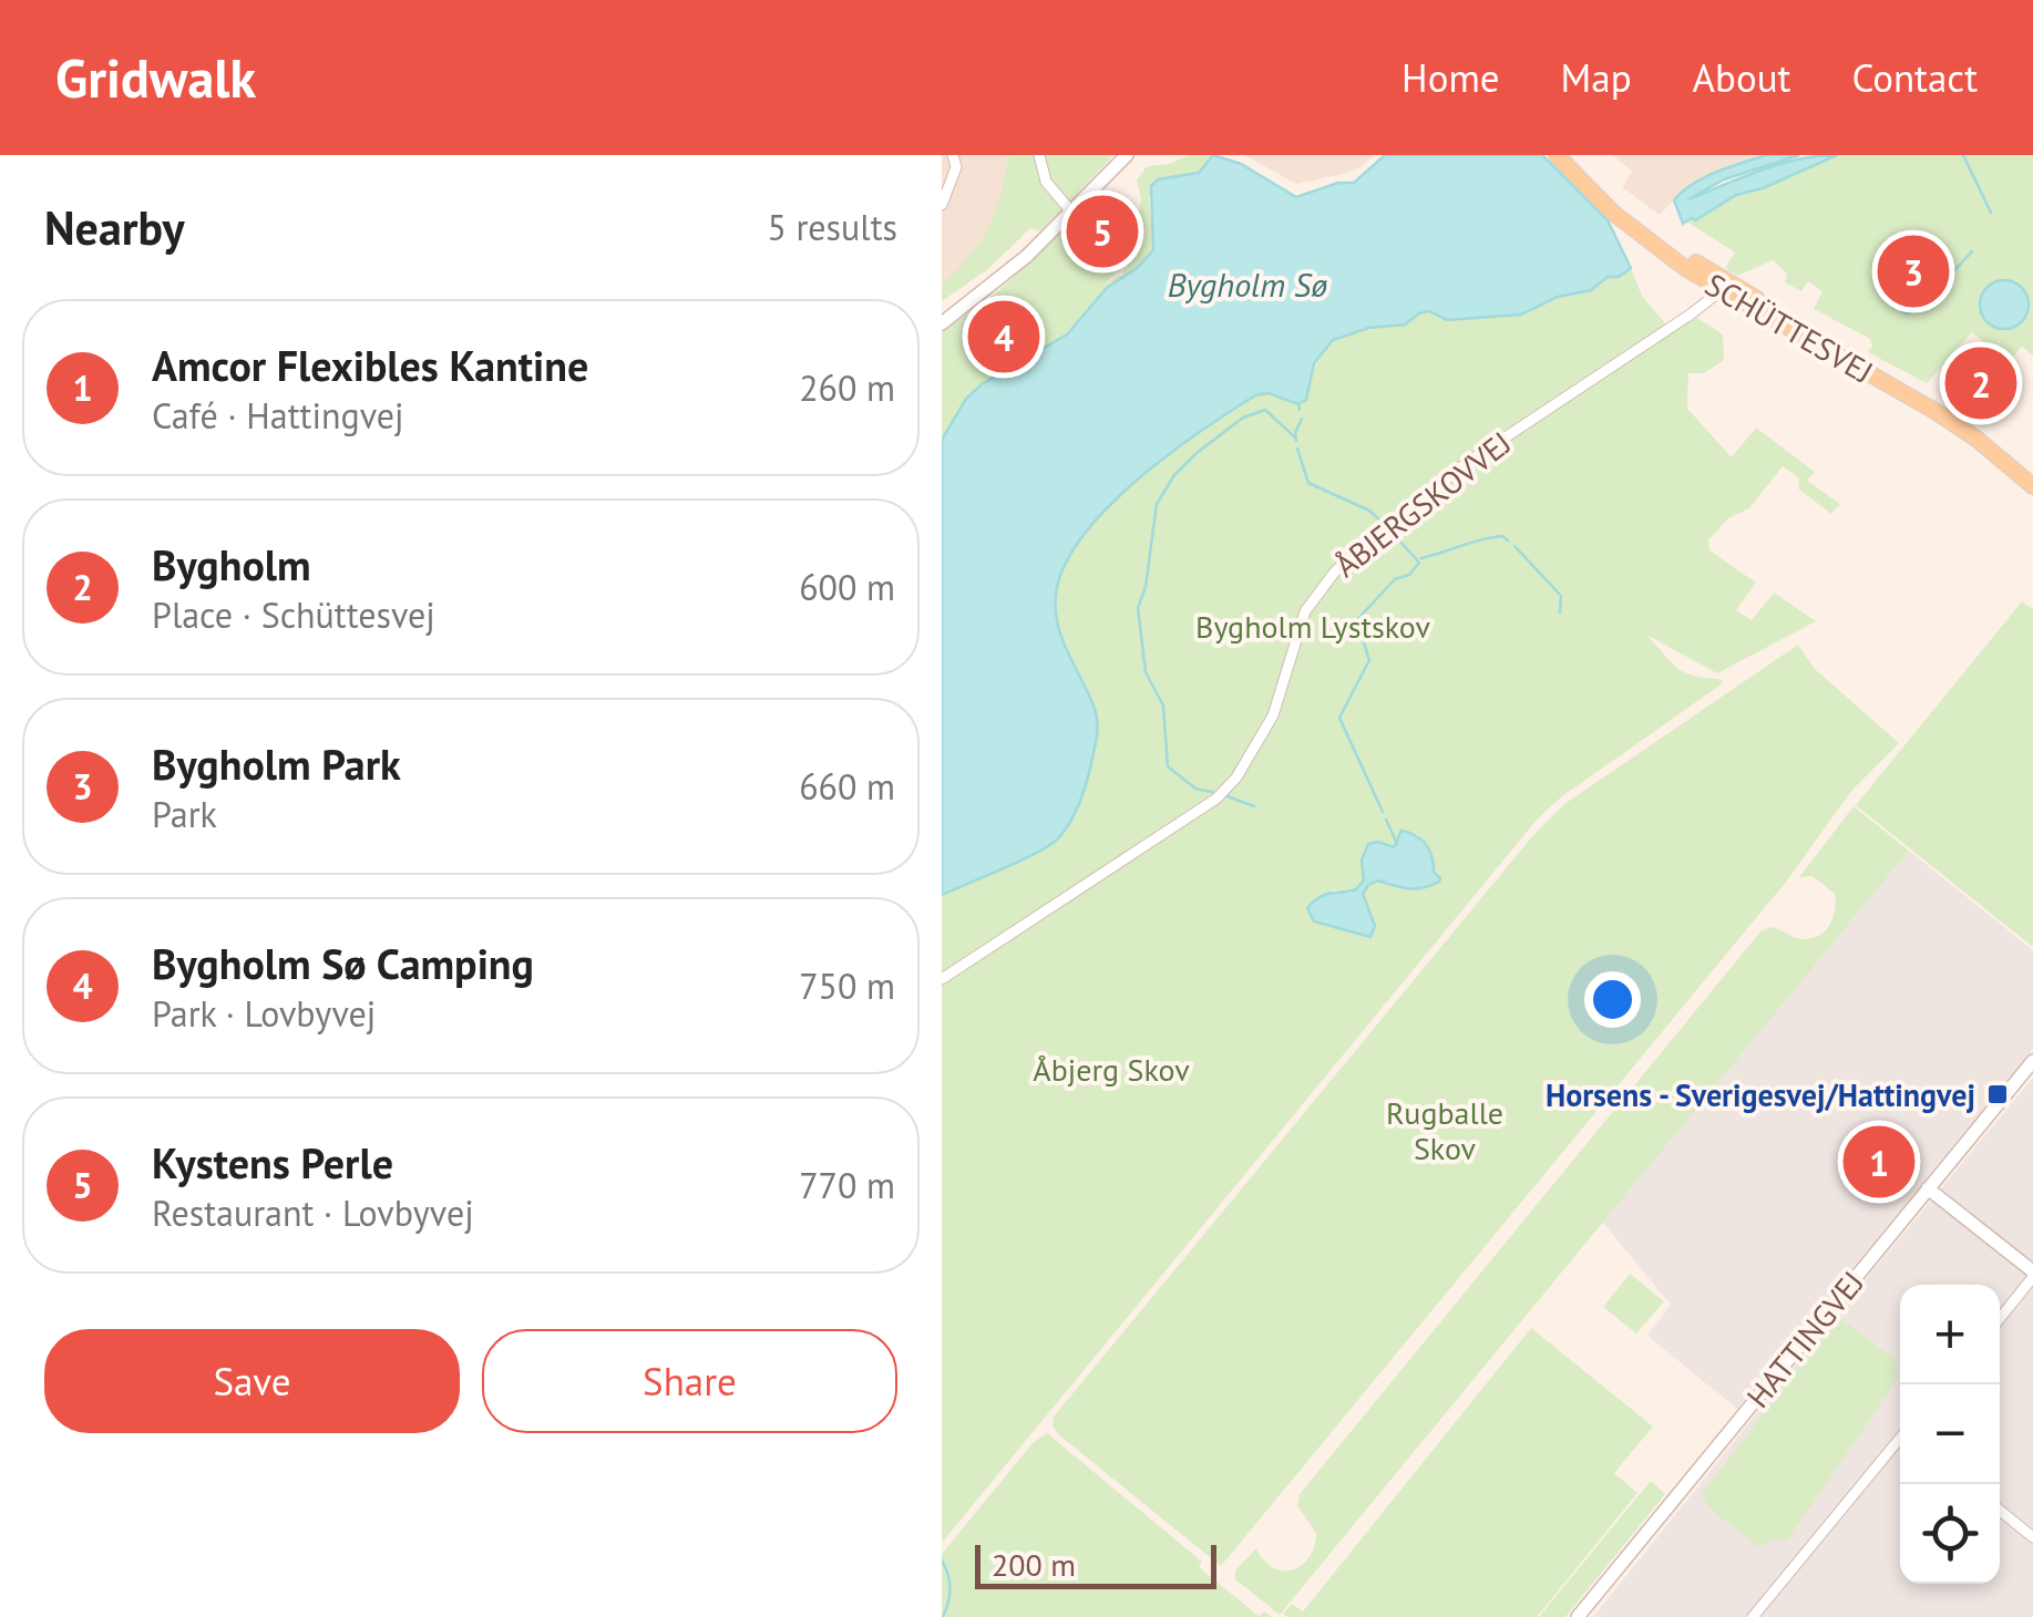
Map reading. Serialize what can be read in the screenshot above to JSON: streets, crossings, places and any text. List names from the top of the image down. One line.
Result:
{"streets":{"main road":["SCHÜTTESVEJ"],"street":["ÅBJERGSKOVVEJ","HATTINGVEJ"]},"crossings":[["SCHÜTTESVEJ","ÅBJERGSKOVVEJ"]],"water":["Bygholm Sø"],"parks":["Bygholm Lystskov","Åbjerg Skov","Rugballe Skov"],"places":{"transit":["Horsens - Sverigesvej/Hattingvej"]},"scale_bar":"200 m","page":{"header":"Gridwalk","nav":["Home","Map","About","Contact"],"heading":["Nearby","5 results"],"pins":["5","3","4","2","1"],"list":[{"mark":"1","name":"Amcor Flexibles Kantine","note":"Café · Hattingvej","value":"260 m"},{"mark":"2","name":"Bygholm","note":"Place · Schüttesvej","value":"600 m"},{"mark":"3","name":"Bygholm Park","note":"Park","value":"660 m"},{"mark":"4","name":"Bygholm Sø Camping","note":"Park · Lovbyvej","value":"750 m"},{"mark":"5","name":"Kystens Perle","note":"Restaurant · Lovbyvej","value":"770 m"}],"map_buttons":["+","−"],"buttons":["Save","Share"],"scale":"200 m"}}
